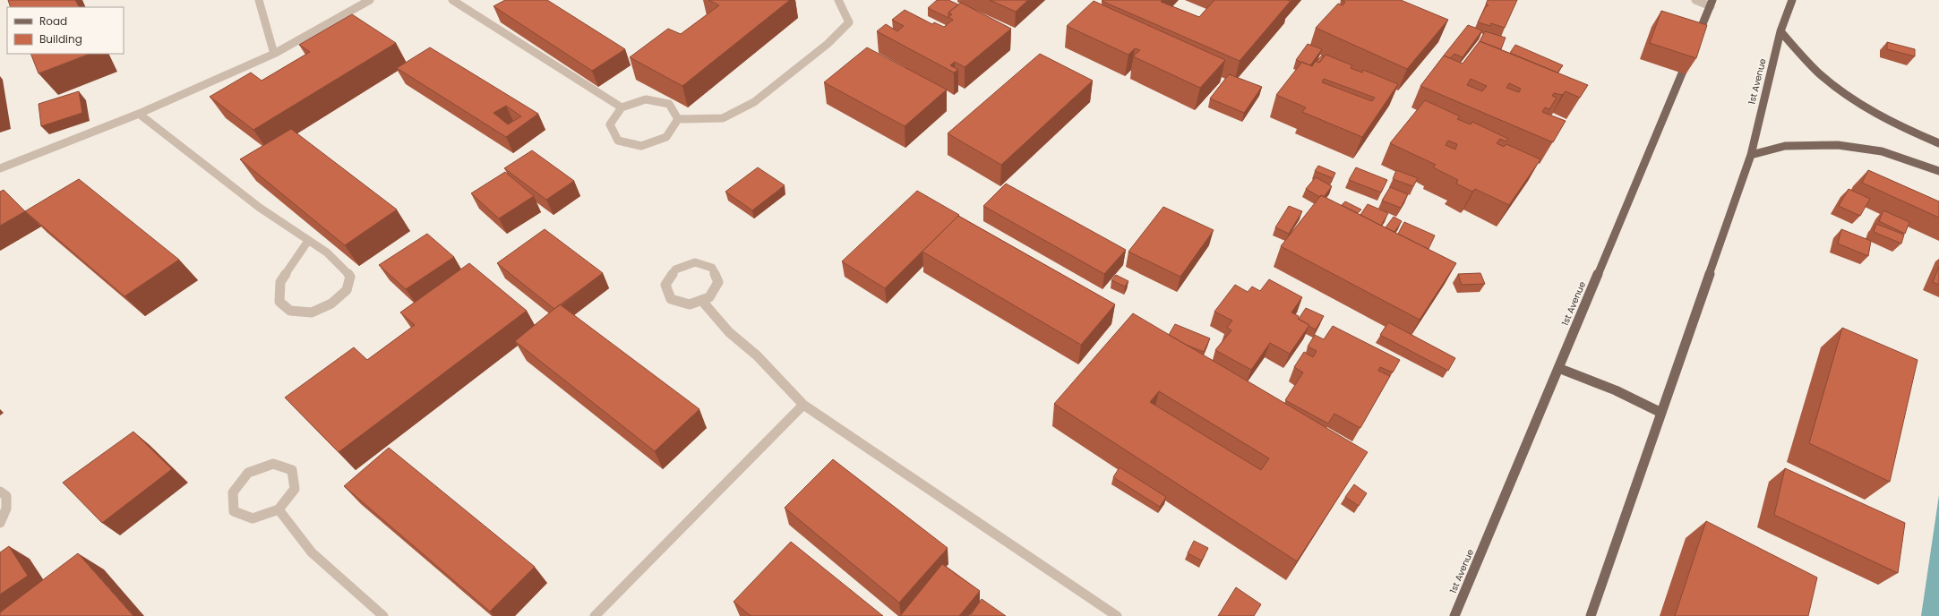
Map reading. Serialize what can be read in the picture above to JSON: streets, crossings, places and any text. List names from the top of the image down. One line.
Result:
{"streets":{"main road":["1st Avenue"]},"legend":["Road","Building"]}
